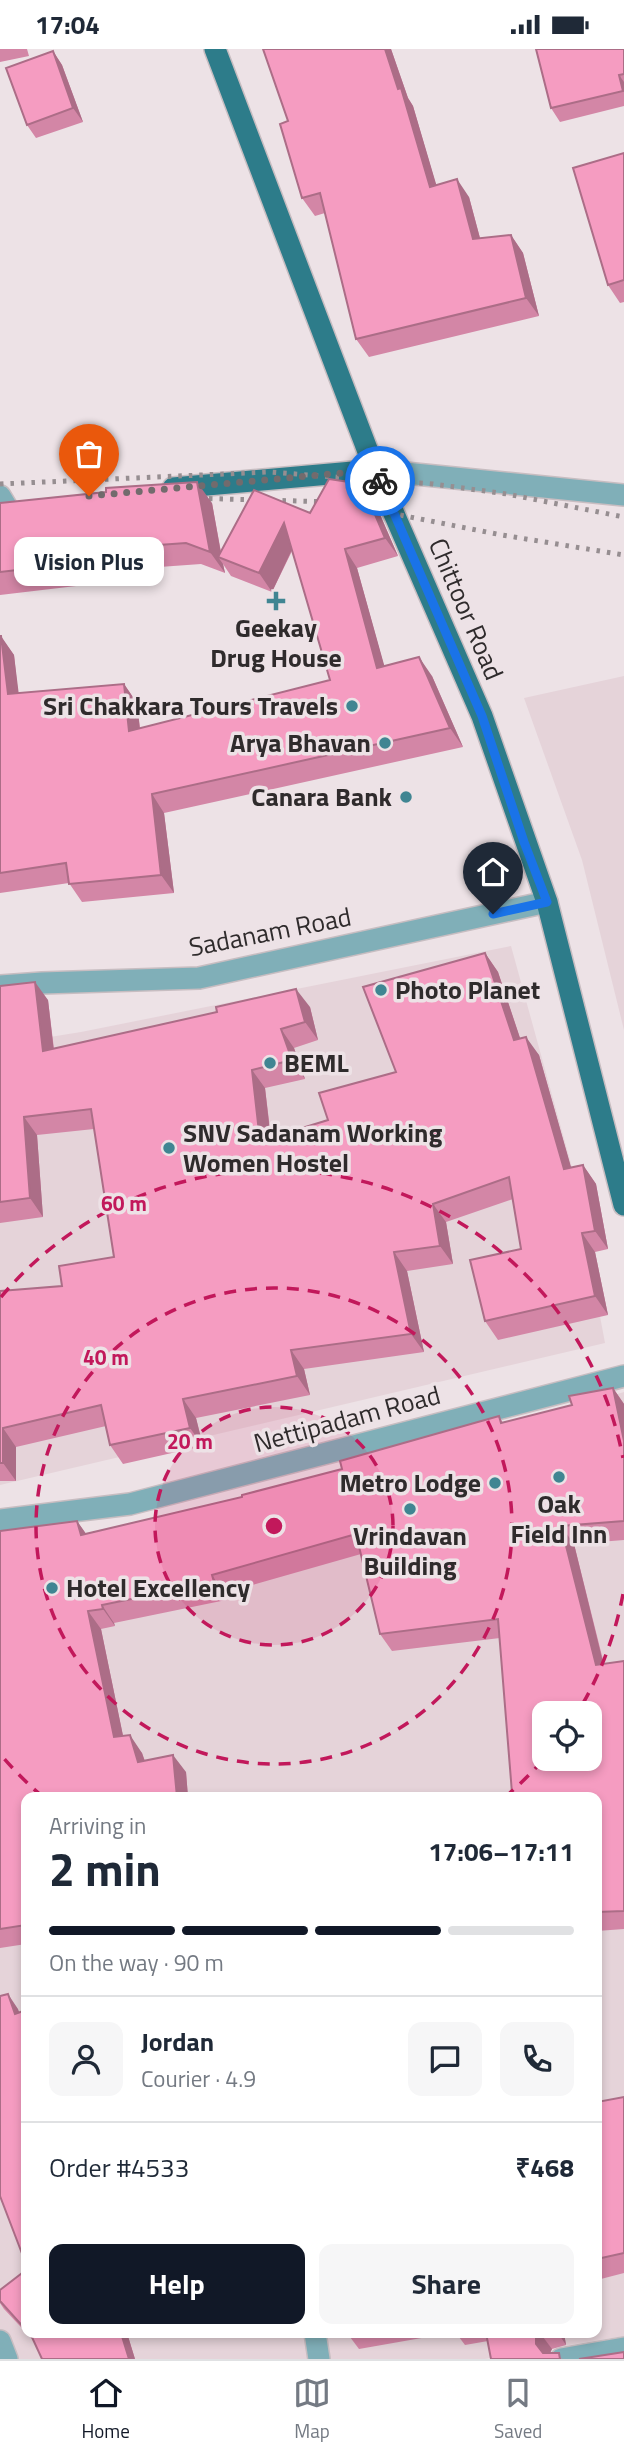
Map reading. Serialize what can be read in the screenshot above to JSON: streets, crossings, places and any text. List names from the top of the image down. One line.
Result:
{"streets":{"main road":["Chittoor Road"],"street":["Sadanam Road","Nettipadam Road"]},"crossings":[["Chittoor Road","Sadanam Road"]],"places":{"other":["Vision Plus","Sri Chakkara Tours Travels","Arya Bhavan","Canara Bank","Photo Planet","BEML","SNV Sadanam Working Women Hostel","Oak Field Inn","Metro Lodge","Vrindavan Building","Hotel Excellency"],"health":["Geekay Drug House"]},"page":{"status":"17:04","bubble":"Vision Plus","heading":["2 min","Arriving in","17:06–17:11"],"panel":["Jordan","Courier · 4.9","Order #4533","₹468"],"bar":"On the way · 90 m","buttons":["Help","Share"],"tabs":["Home","Map","Saved"]},"rings":["60 m","40 m","20 m"]}
